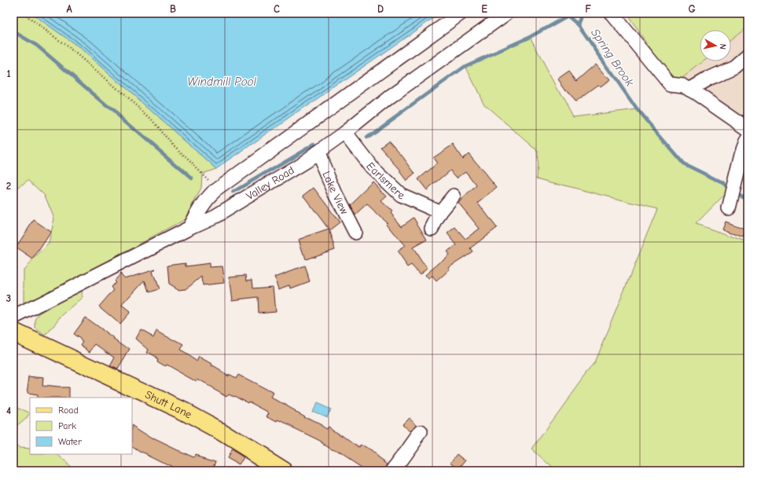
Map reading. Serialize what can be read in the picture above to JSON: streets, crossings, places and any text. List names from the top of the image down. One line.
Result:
{"streets":{"main road":["Shutt Lane"],"street":["Earlsmere","Valley Road","Lake View"]},"crossings":[["Earlsmere","Valley Road"],["Valley Road","Lake View"]],"water":["Spring Brook","Windmill Pool"],"legend":["Road","Park","Water"],"north":"right","grid":{"columns":["A","B","C","D","E","F","G"],"rows":["1","2","3","4"]}}
